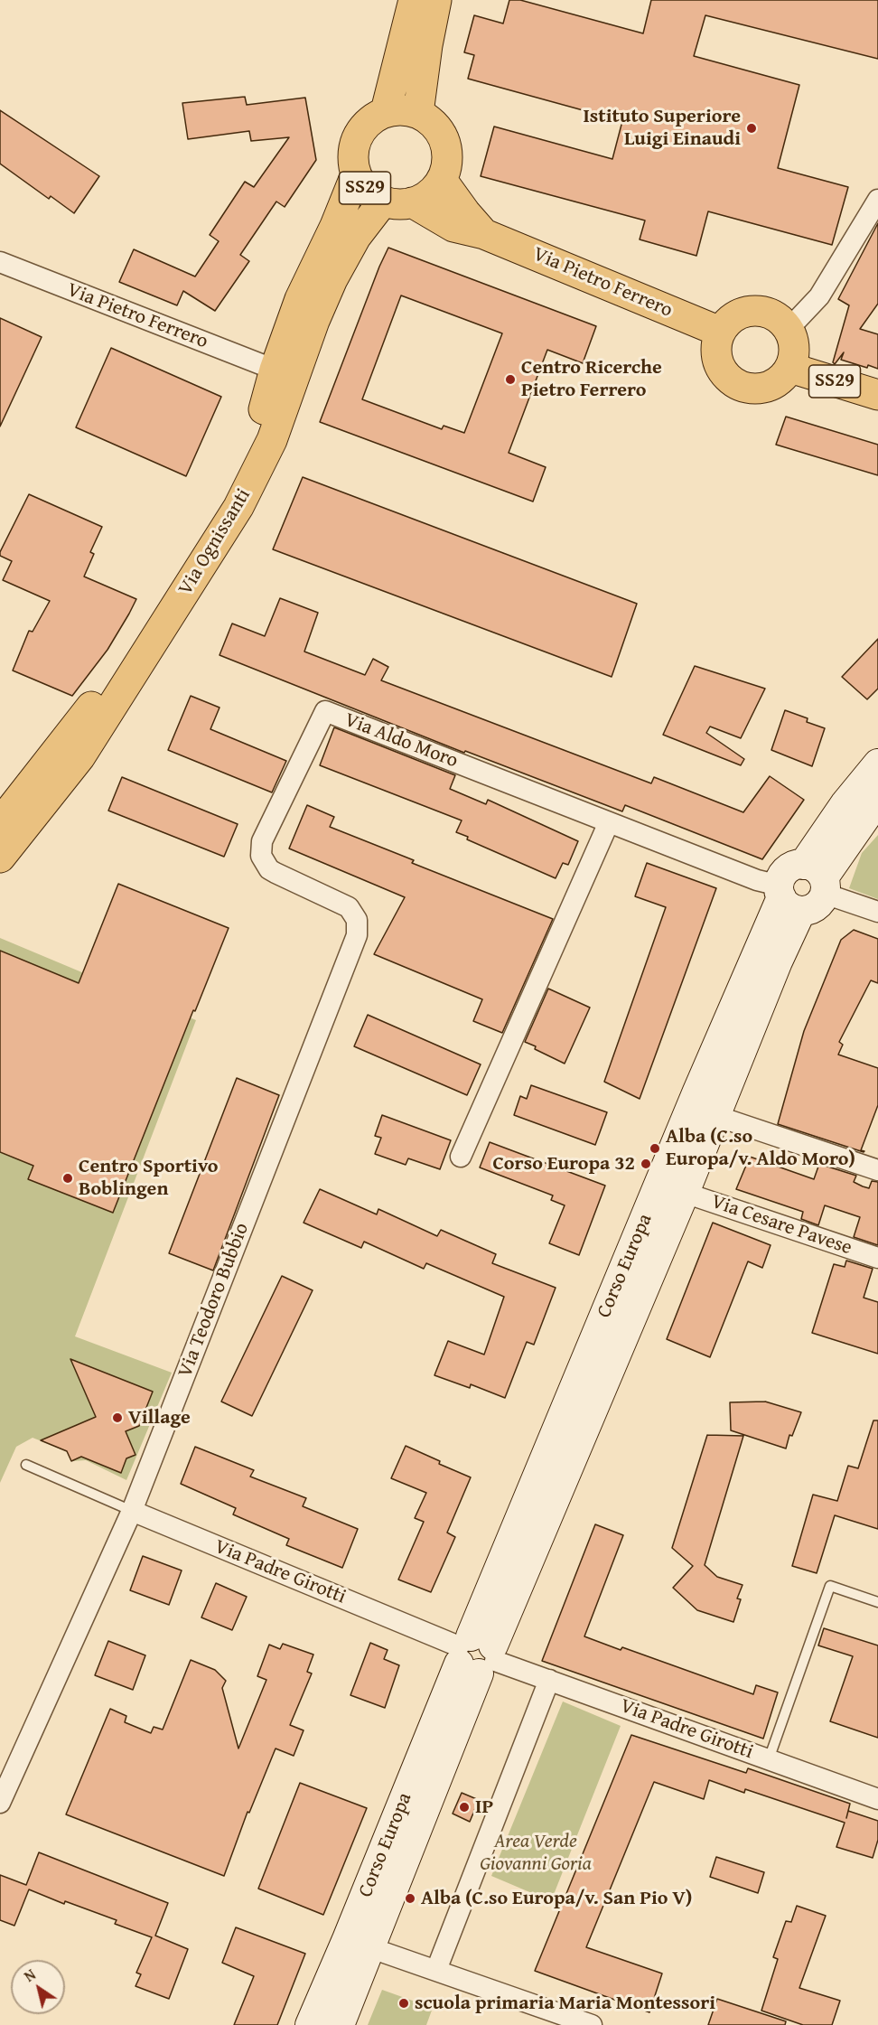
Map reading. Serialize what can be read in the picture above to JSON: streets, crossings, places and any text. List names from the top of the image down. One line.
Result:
{"streets":{"main road":["SS29","Via Pietro Ferrero","Via Ognissanti","Corso Europa"],"street":["Via Aldo Moro","Via Cesare Pavese","Via Teodoro Bubbio","Via Padre Girotti"]},"crossings":[["SS29","Via Pietro Ferrero"],["SS29","Via Ognissanti"],["Via Pietro Ferrero","Via Ognissanti"],["Via Aldo Moro","Corso Europa"],["Via Aldo Moro","Via Teodoro Bubbio"],["Via Cesare Pavese","Corso Europa"],["Corso Europa","Via Padre Girotti"],["Via Teodoro Bubbio","Via Padre Girotti"]],"parks":["Area Verde Giovanni Goria"],"places":["Istituto Superiore Luigi Einaudi","Centro Ricerche Pietro Ferrero","Alba (C.so Europa/v. Aldo Moro)","Corso Europa 32","Centro Sportivo Boblingen","Village","IP","Alba (C.so Europa/v. San Pio V)","scuola primaria Maria Montessori"],"north":"top left"}
